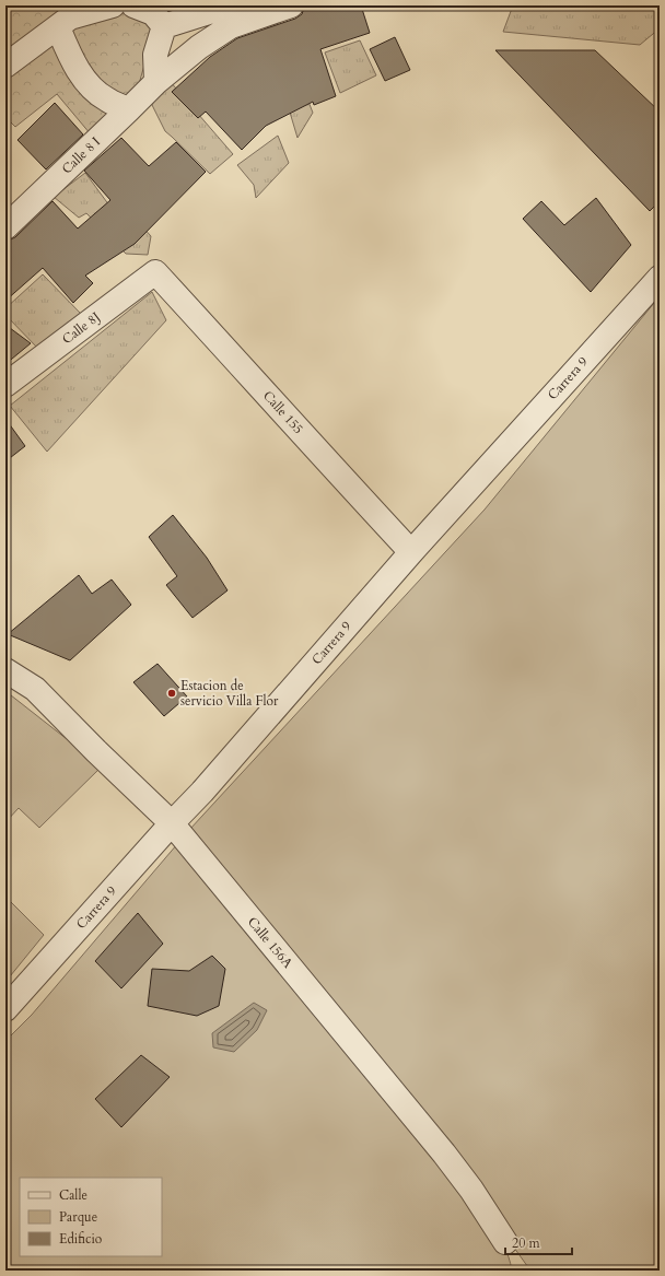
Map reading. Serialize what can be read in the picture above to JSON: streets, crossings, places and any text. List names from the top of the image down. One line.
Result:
{"streets":{"street":["Calle 8 I","Calle 8J","Carrera 9","Calle 155","Calle 156A"]},"crossings":[["Calle 8J","Calle 155"],["Carrera 9","Calle 155"],["Carrera 9","Calle 156A"]],"places":["Estacion de servicio Villa Flor"],"legend":["Calle","Parque","Edificio"],"scale_bar":"20 m"}
